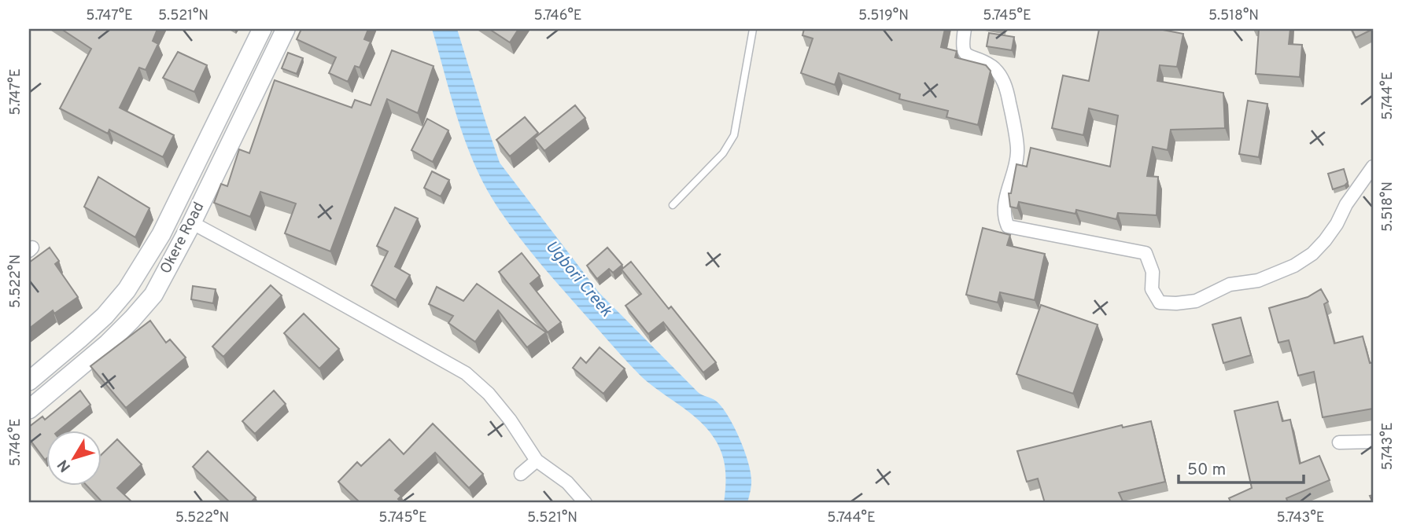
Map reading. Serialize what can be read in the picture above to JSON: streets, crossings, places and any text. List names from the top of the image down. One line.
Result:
{"streets":{"main road":["Okere Road"]},"water":["Ugbori Creek"],"scale_bar":"50 m","north":"bottom left","coordinates":["5.747°E","5.521°N","5.746°E","5.519°N","5.745°E","5.518°N","5.744°E","5.522°N","5.743°E"]}
